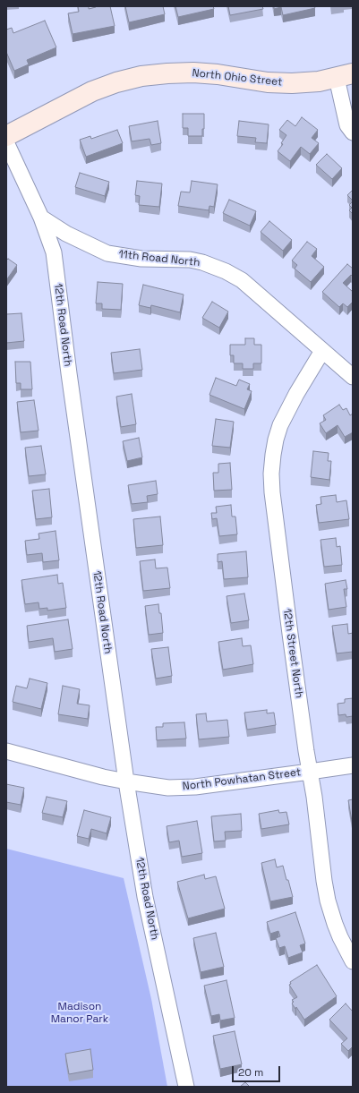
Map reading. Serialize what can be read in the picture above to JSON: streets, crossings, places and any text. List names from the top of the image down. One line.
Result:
{"streets":{"street":["North Ohio Street","11th Road North","12th Road North","12th Street North","North Powhatan Street"]},"crossings":[["11th Road North","12th Road North"],["11th Road North","12th Street North"],["12th Road North","North Powhatan Street"],["12th Street North","North Powhatan Street"]],"parks":["Madison Manor Park"],"scale_bar":"20 m"}
